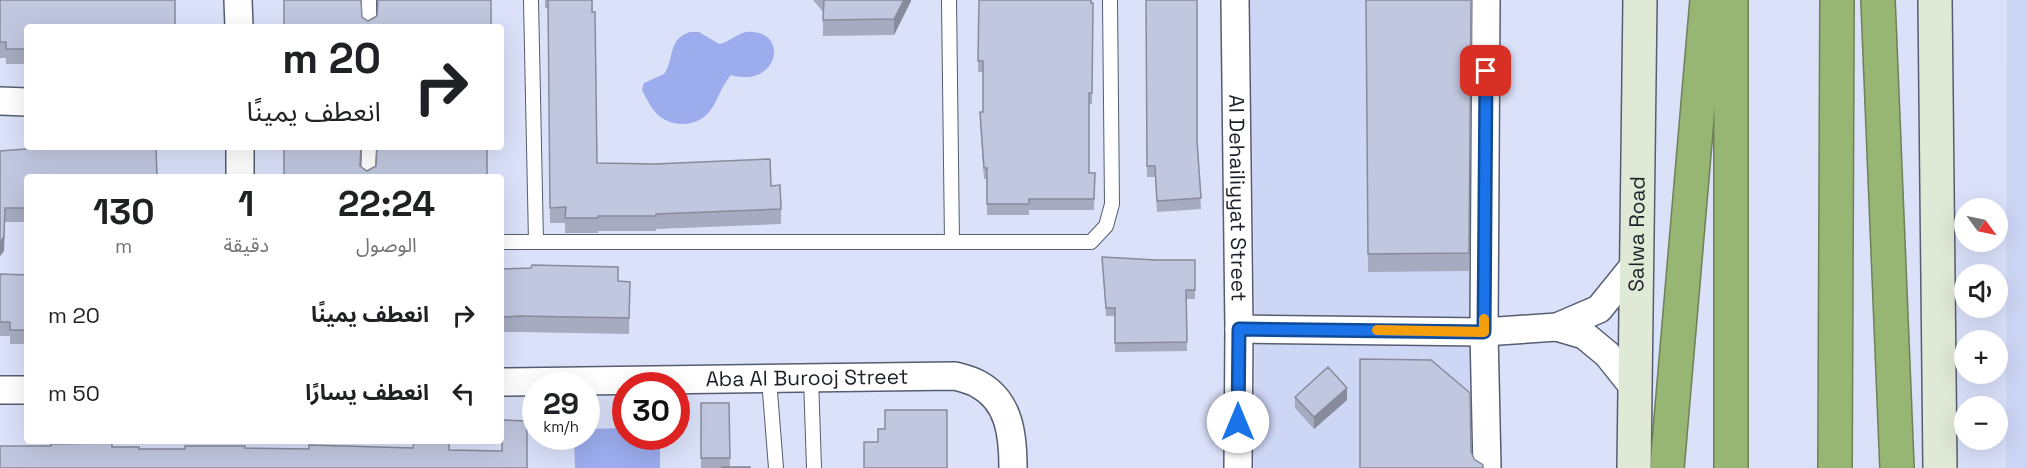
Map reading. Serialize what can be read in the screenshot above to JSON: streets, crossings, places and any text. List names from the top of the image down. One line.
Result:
{"streets":{"main road":["Salwa Road"],"street":["Al Dehailiyyat Street","Aba Al Burooj Street"]},"north":"bottom right","page":{"turn":["20 m","انعطف يمينًا"],"eta":["22:24","الوصول","1","دقيقة","130","m"],"map_buttons":["+","−"],"list":[{"name":"انعطف يمينًا","value":"20 m"},{"name":"انعطف يسارًا","value":"50 m"}],"speed":"29 km/h","limit":"30"}}
